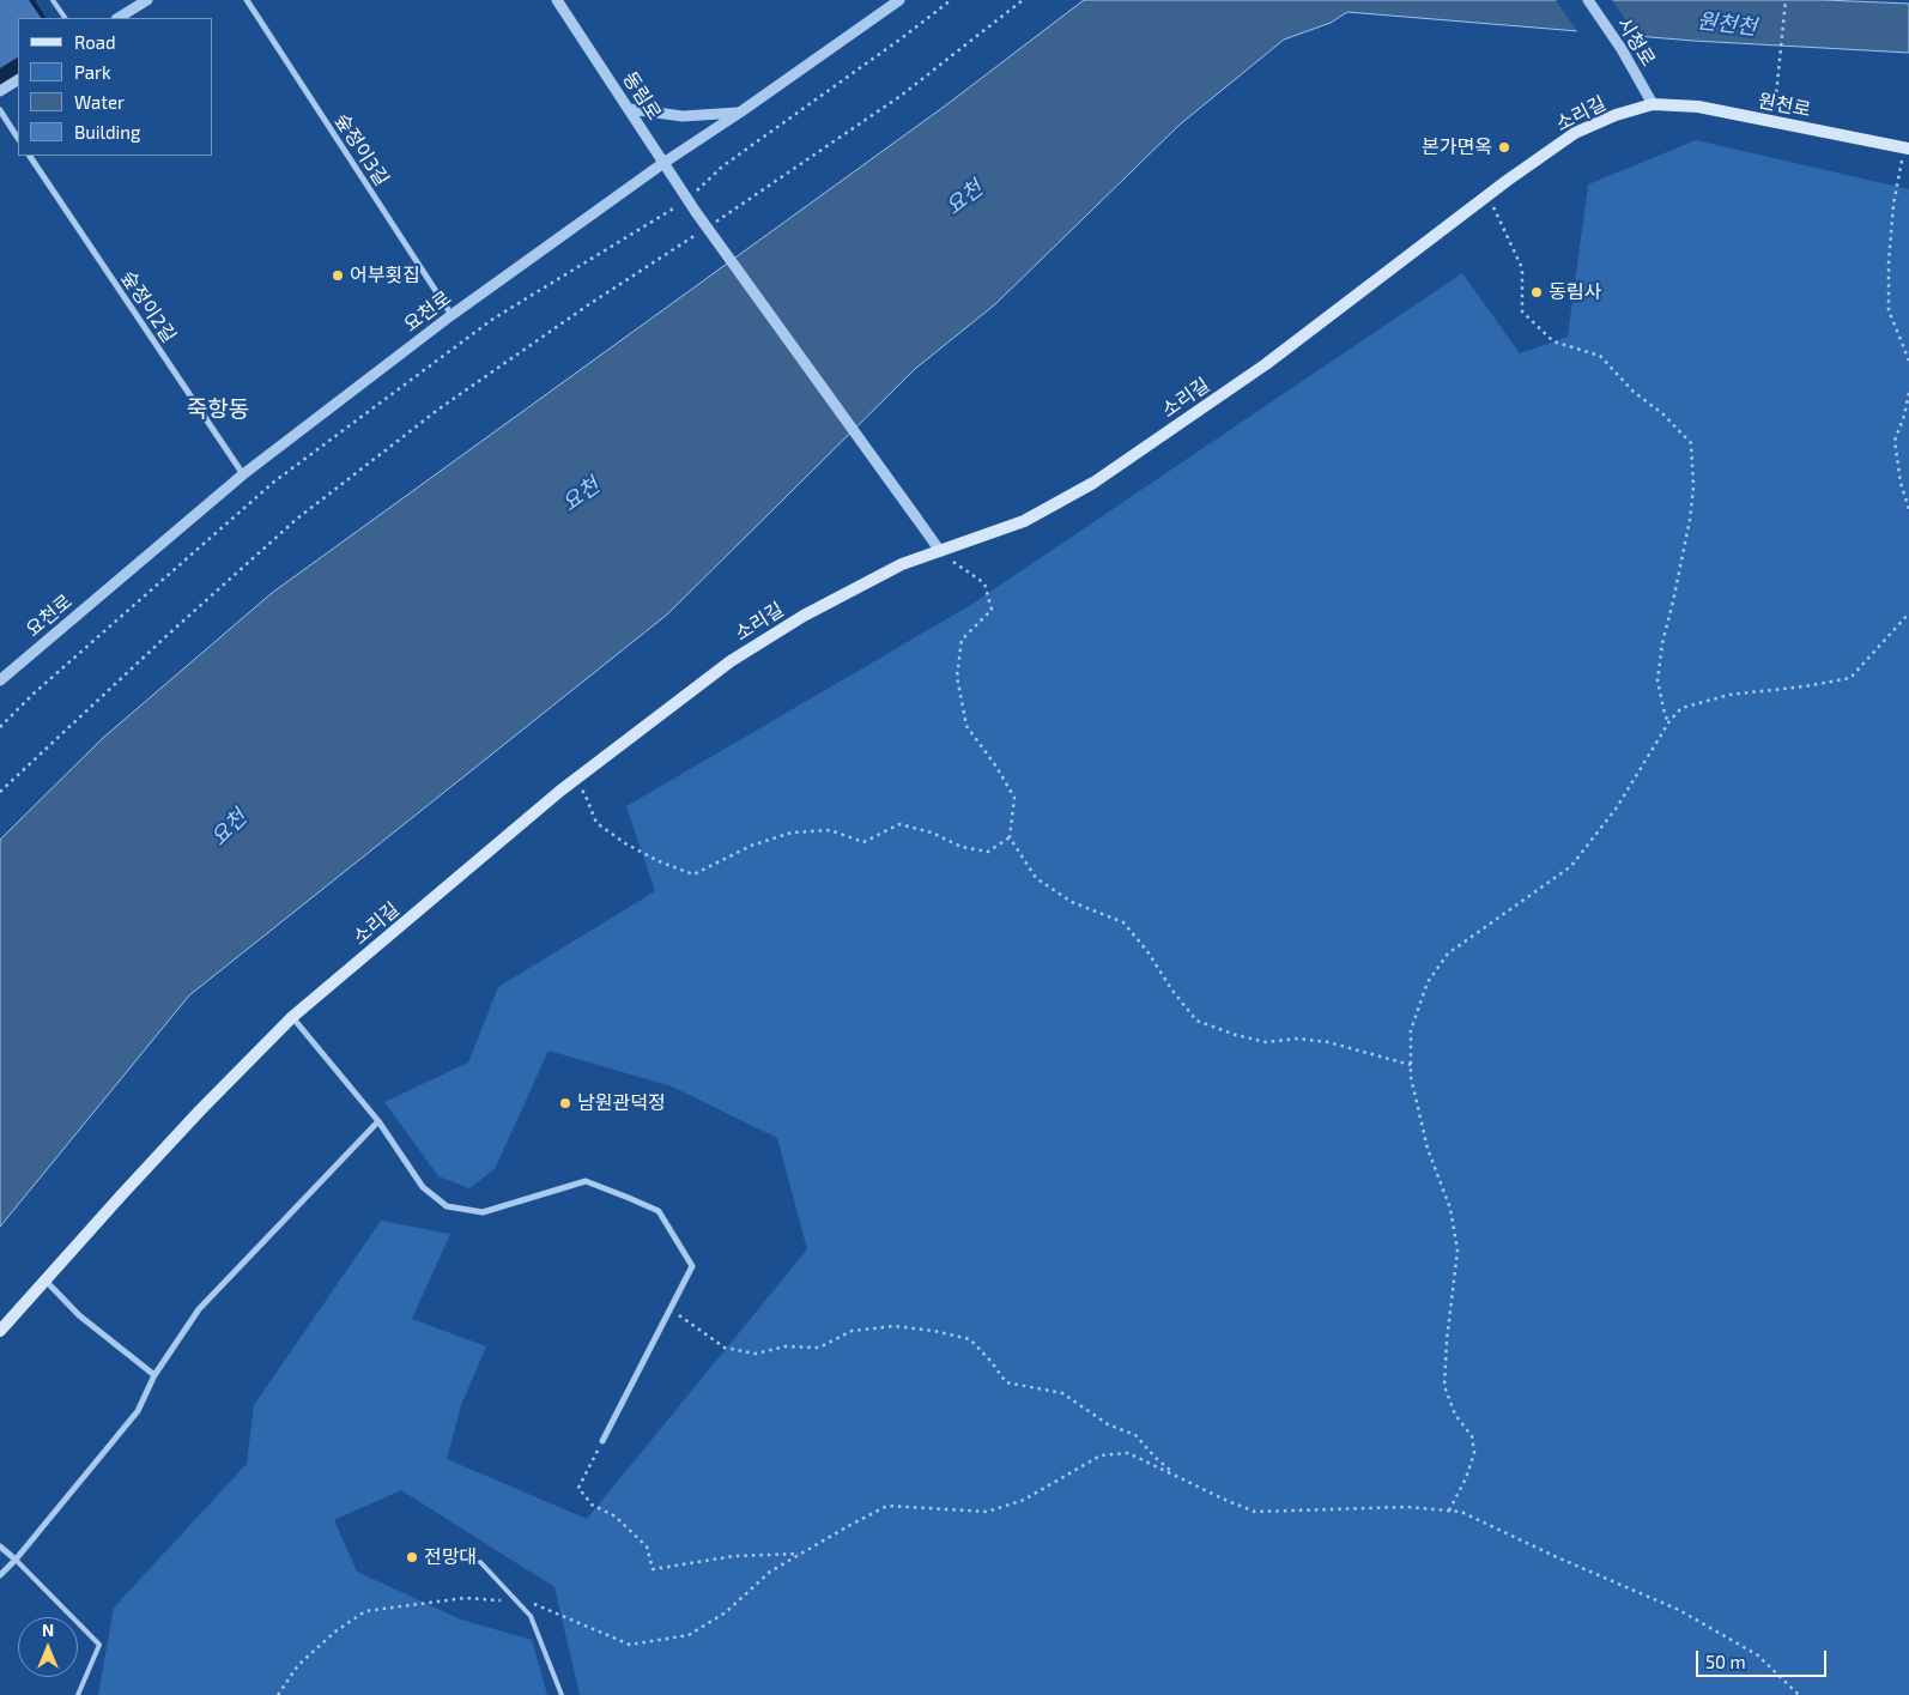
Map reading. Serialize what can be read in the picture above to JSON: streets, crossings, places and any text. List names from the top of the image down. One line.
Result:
{"streets":{"main road":["원천로","소리길"],"street":["시청로","동림로","숲정이3길","숲정이2길","요천로"]},"crossings":[["시청로","원천로"],["시청로","소리길"],["동림로","소리길"],["동림로","요천로"],["원천로","소리길"],["숲정이3길","요천로"],["숲정이2길","요천로"]],"districts":["죽항동"],"water":["원천천","요천"],"places":["본가면옥","어부횟집","동림사","남원관덕정","전망대"],"legend":["Road","Park","Water","Building"],"scale_bar":"50 m","north":"top"}
